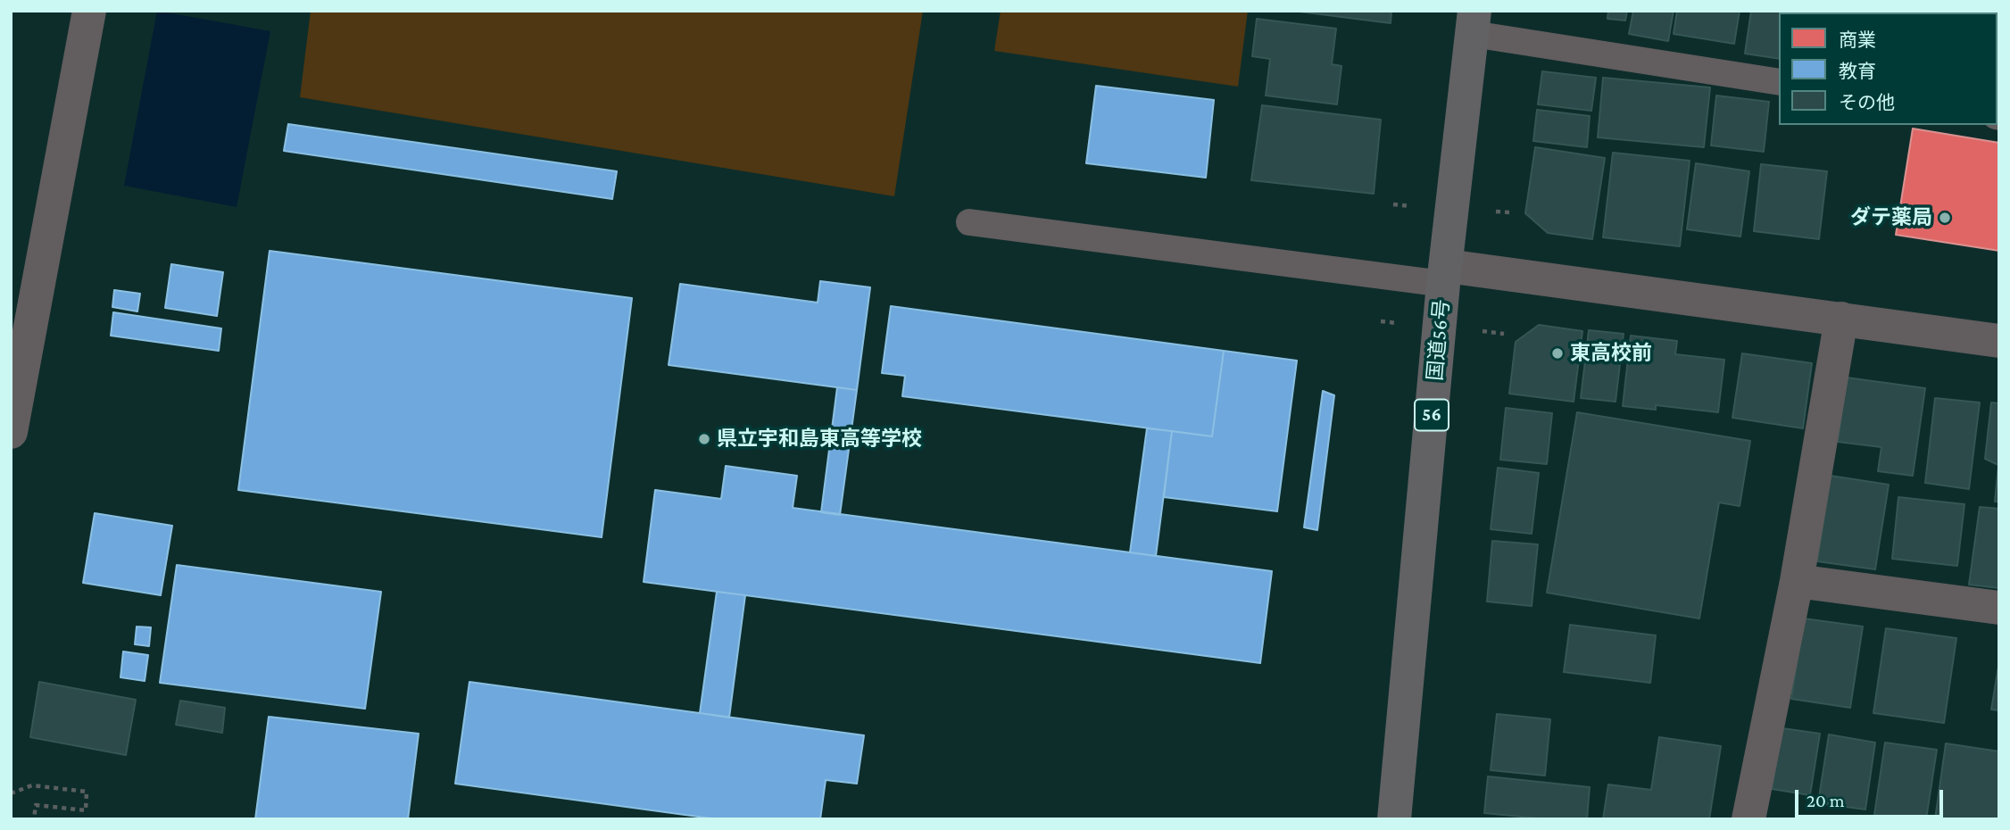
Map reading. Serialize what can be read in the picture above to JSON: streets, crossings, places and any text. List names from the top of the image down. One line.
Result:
{"streets":{"highway":["国道56号","56"]},"places":["ダテ薬局","東高校前","県立宇和島東高等学校"],"legend":["商業","教育","その他"],"scale_bar":"20 m"}
